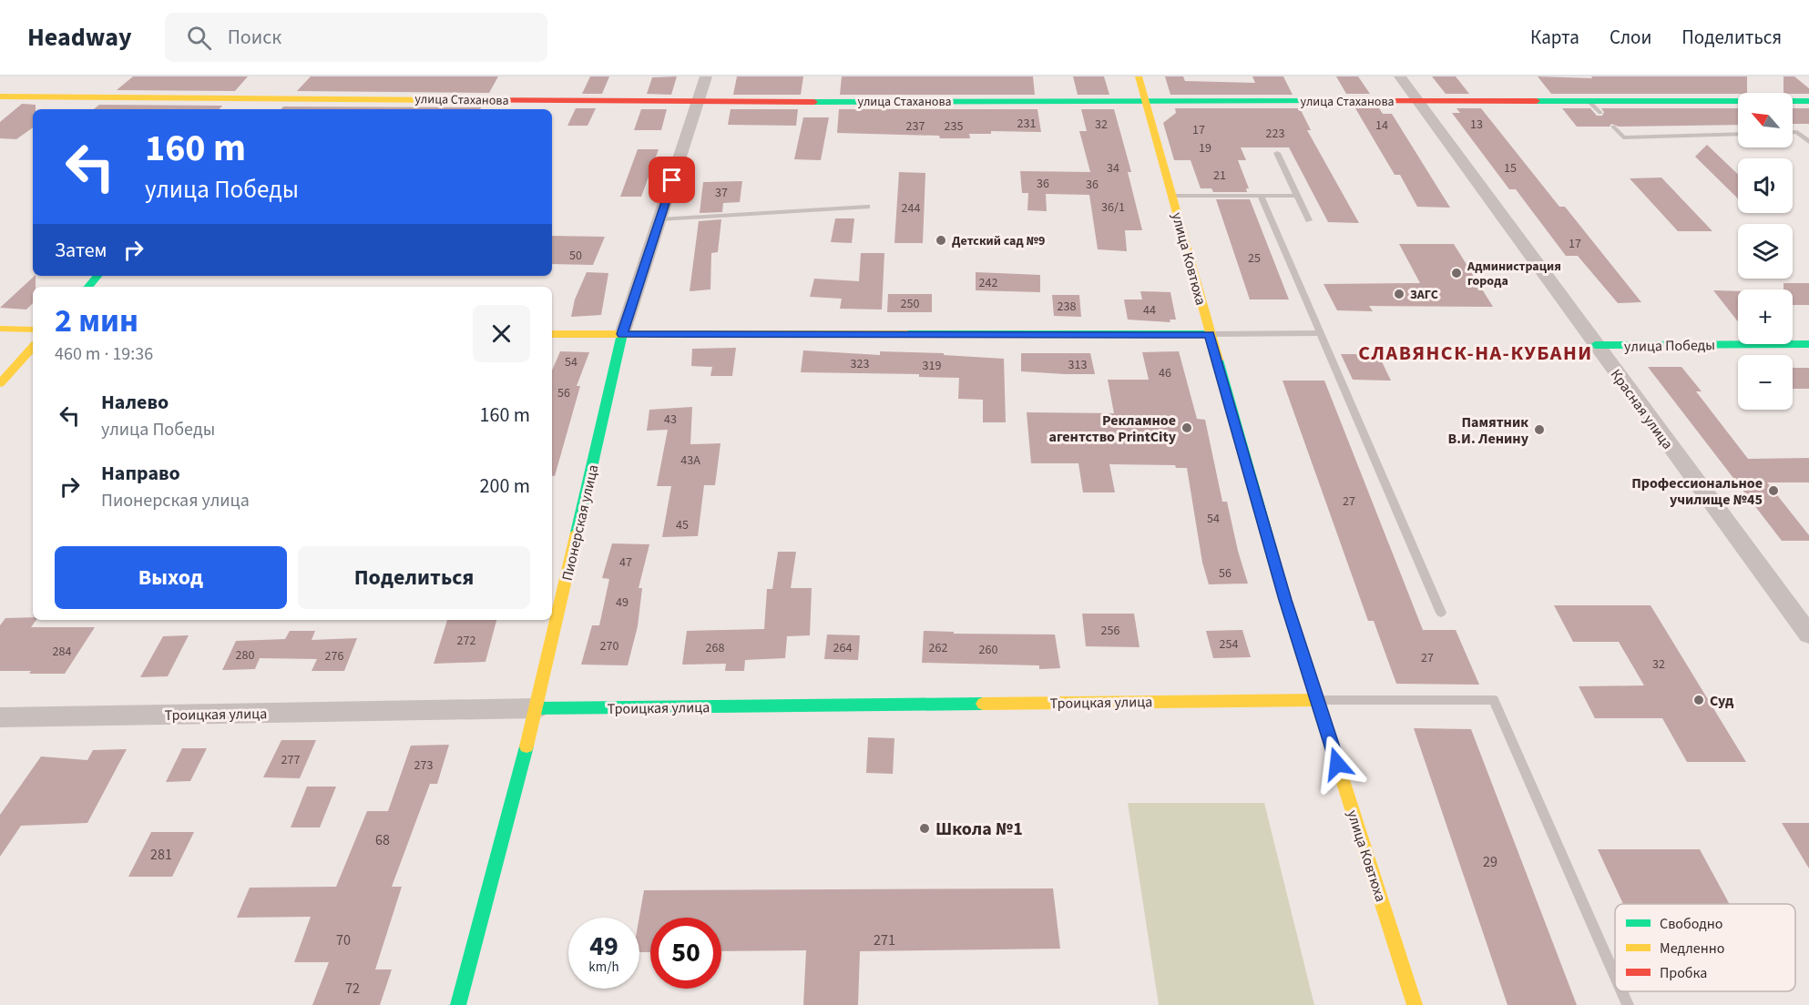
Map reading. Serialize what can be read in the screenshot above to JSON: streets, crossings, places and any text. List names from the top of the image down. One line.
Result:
{"streets":{"street":["улица Стаханова","улица Ковтюха","улица Победы","Красная улица","Пионерская улица","Троицкая улица"]},"crossings":[["улица Стаханова","улица Ковтюха"],["улица Стаханова","Красная улица"],["улица Стаханова","Пионерская улица"],["улица Ковтюха","Троицкая улица"],["улица Победы","Красная улица"],["Пионерская улица","Троицкая улица"]],"districts":["СЛАВЯНСК-НА-КУБАНИ"],"places":["Детский сад №9","Администрация города","ЗАГС","Рекламное агентство PrintCity","Памятник В.И. Ленину","Профессиональное училище №45","Суд","Школа №1"],"house_numbers":["231","32","13","14","237","235","17","223","19","34","15","21","36","36","37","36/1","244","17","50","25","242","250","238","44","54","323","313","319","46","56","43","43А","27","54","45","47","56","49","256","272","254","270","268","264","262","260","284","280","276","27","32","277","273","68","281","29","70","271","72"],"legend":["Свободно","Медленно","Пробка"],"north":"top left","page":{"header":"Headway","search":"Поиск","nav":["Карта","Слои","Поделиться"],"map_buttons":["+","−"],"turn":["160 m","улица Победы"],"then":"Затем","heading":["2 мин","460 m · 19:36"],"list":[{"name":"Налево","note":"улица Победы","value":"160 m"},{"name":"Направо","note":"Пионерская улица","value":"200 m"}],"buttons":["Выход","Поделиться"],"speed":"49 km/h","limit":"50"}}
